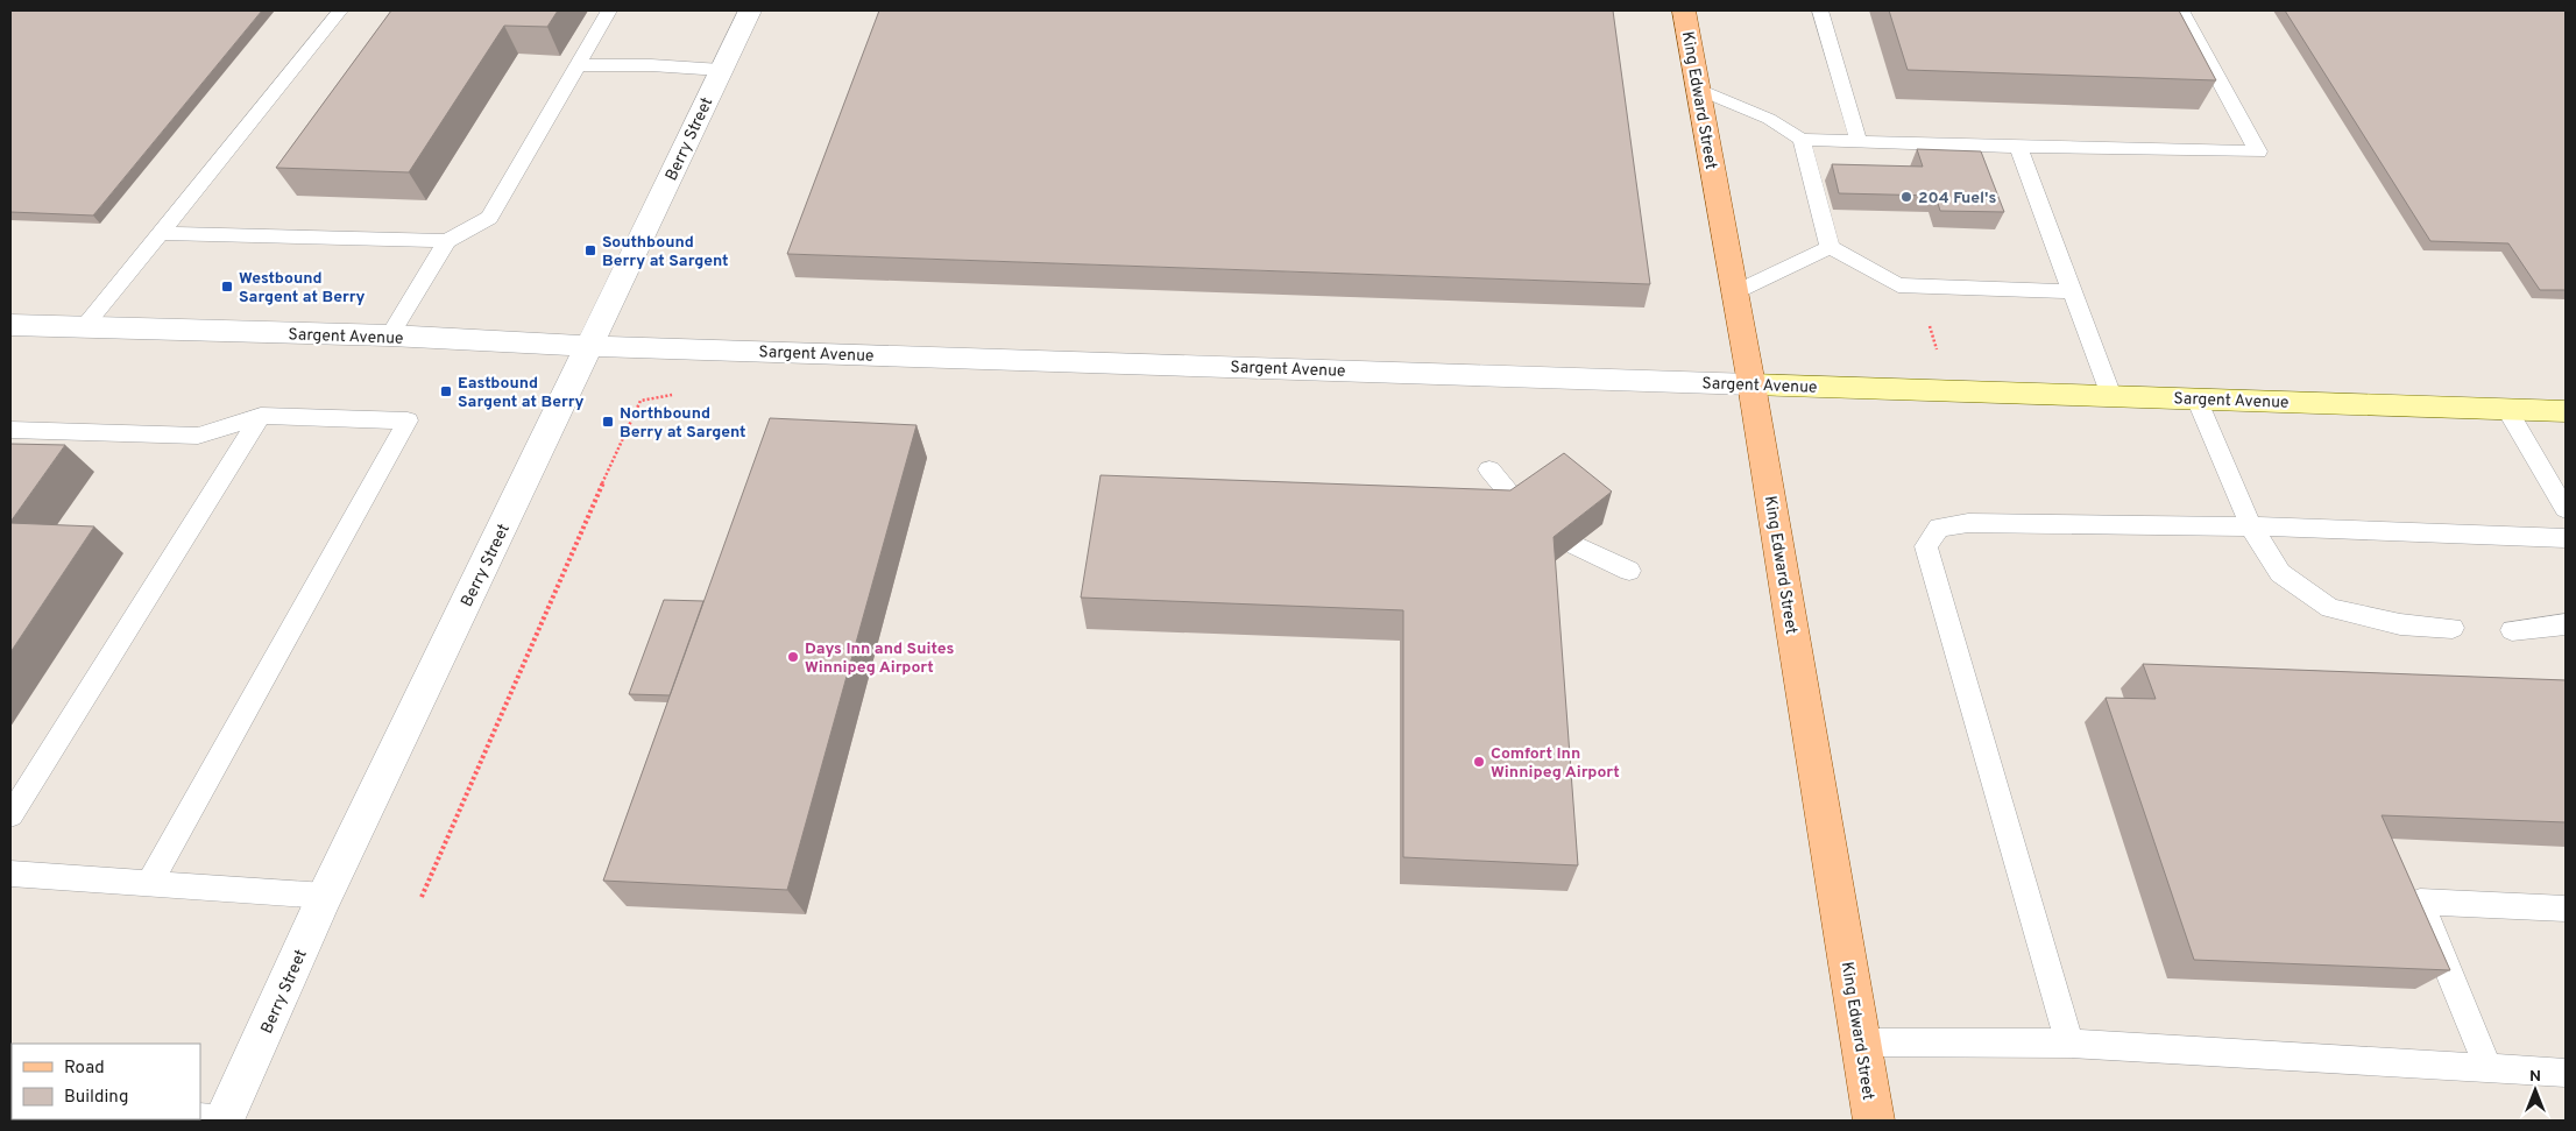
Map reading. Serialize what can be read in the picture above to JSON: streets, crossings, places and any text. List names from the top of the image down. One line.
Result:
{"streets":{"main road":["King Edward Street","Sargent Avenue"],"street":["Berry Street"]},"crossings":[["King Edward Street","Sargent Avenue"],["Berry Street","Sargent Avenue"]],"places":{"other":["204 Fuel's","Days Inn and Suites Winnipeg Airport","Comfort Inn Winnipeg Airport"],"transit":["Southbound Berry at Sargent","Westbound Sargent at Berry","Eastbound Sargent at Berry","Northbound Berry at Sargent"]},"legend":["Road","Building"],"north":"top"}
